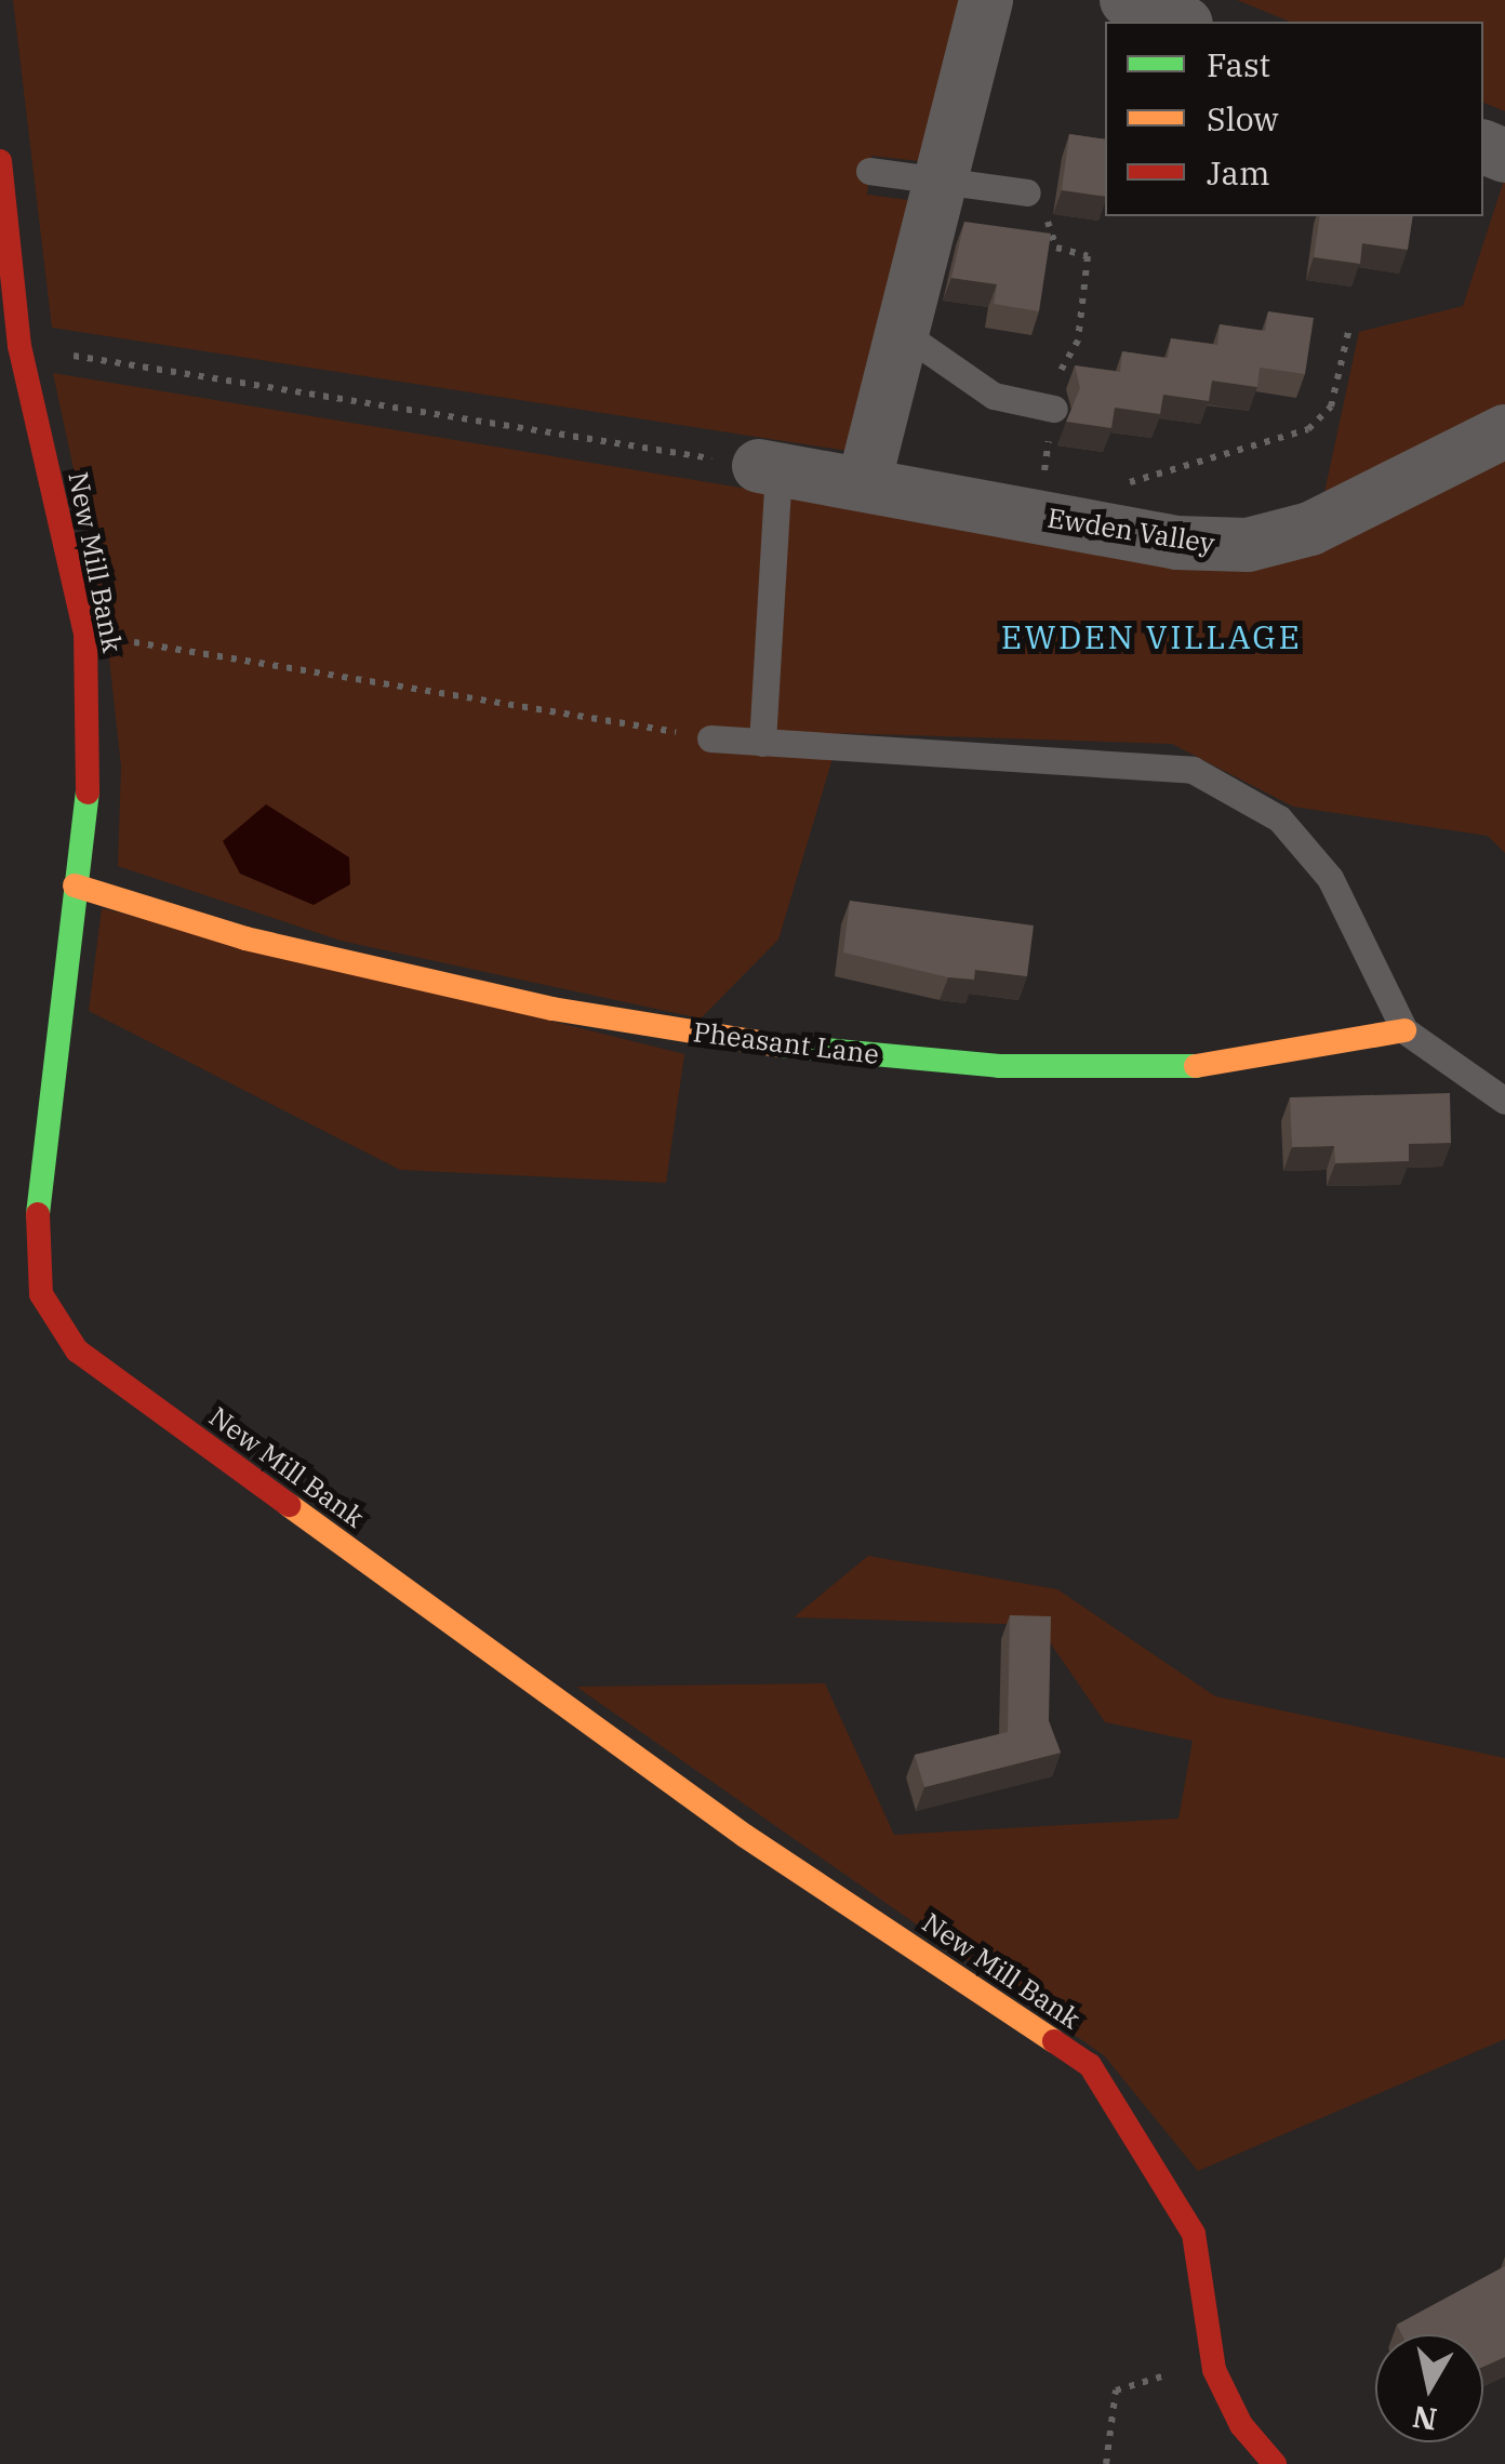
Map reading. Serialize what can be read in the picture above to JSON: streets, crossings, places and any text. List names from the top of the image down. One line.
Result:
{"streets":{"street":["Ewden Valley","New Mill Bank","Pheasant Lane"]},"crossings":[["New Mill Bank","Pheasant Lane"]],"districts":["EWDEN VILLAGE"],"legend":["Fast","Slow","Jam"],"north":"bottom"}
